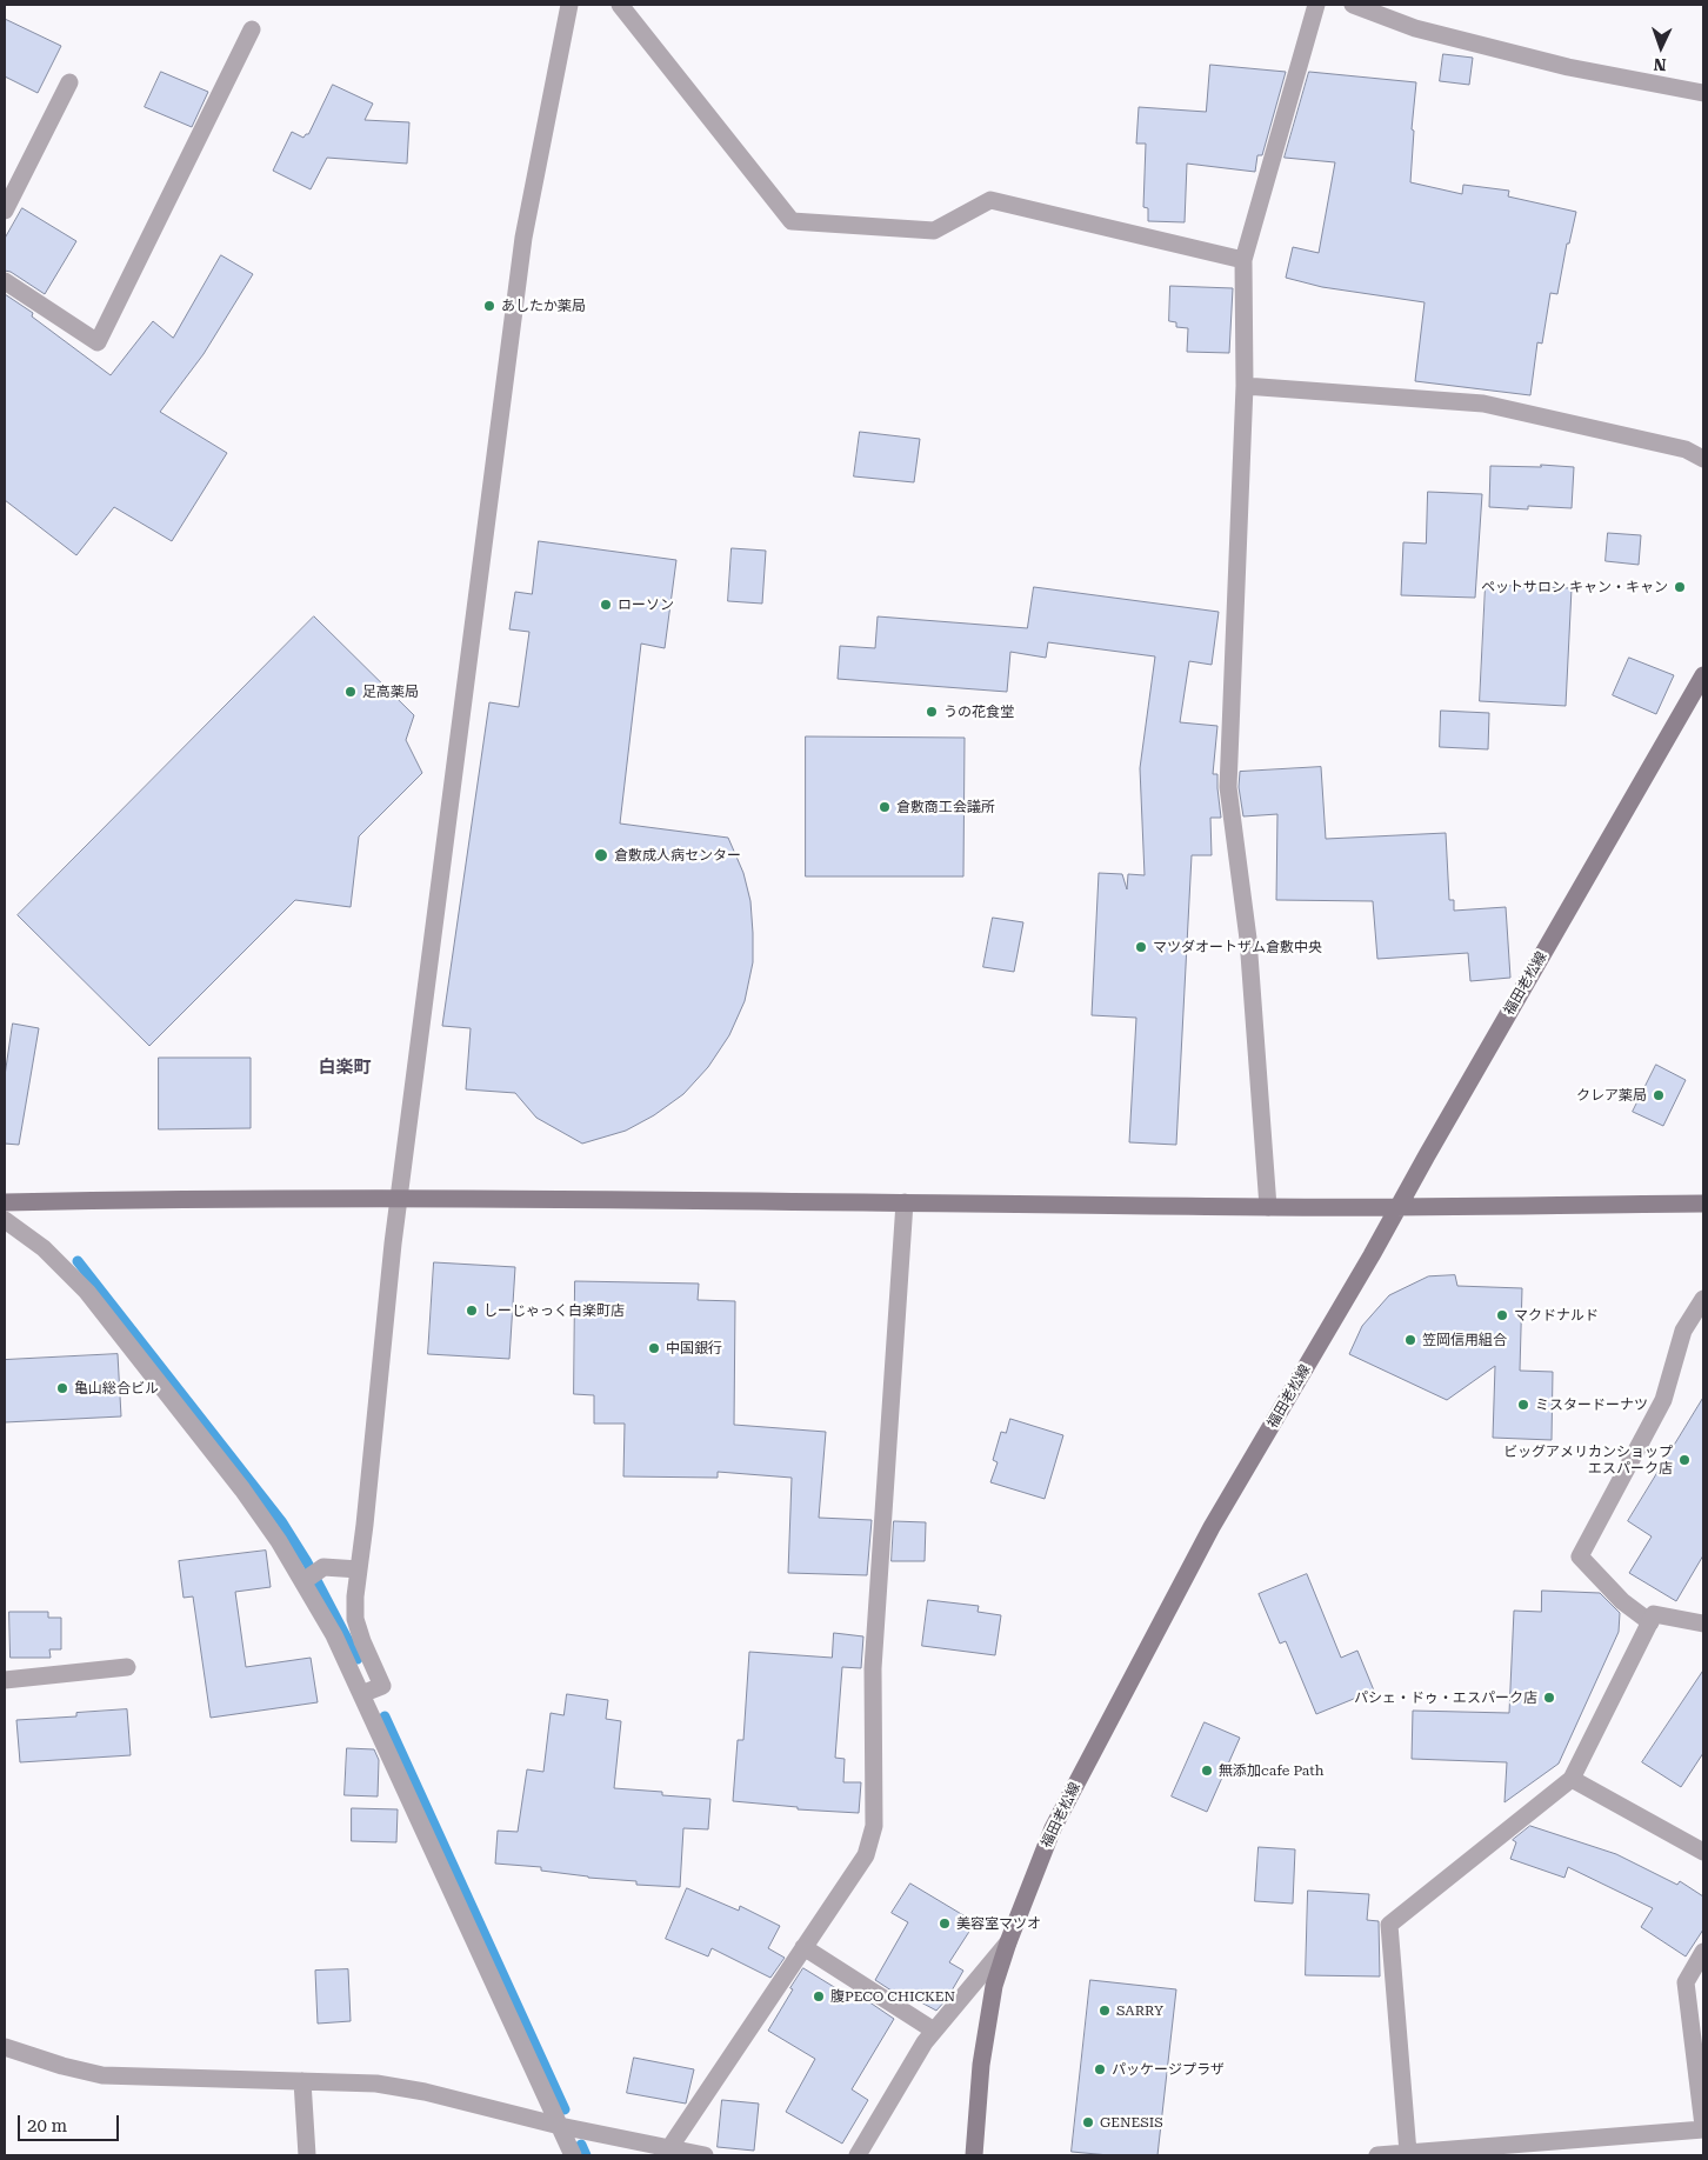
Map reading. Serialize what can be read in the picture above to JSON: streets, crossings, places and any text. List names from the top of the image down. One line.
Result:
{"streets":{"street":["福田老松線"]},"districts":["白楽町"],"places":["あしたか薬局","ペットサロン キャン・キャン","ローソン","足高薬局","うの花食堂","倉敷商工会議所","倉敷成人病センター","マツダオートザム倉敷中央","クレア薬局","しーじゃっく白楽町店","マクドナルド","笠岡信用組合","中国銀行","亀山総合ビル","ミスタードーナツ","ビッグアメリカンショップ エスパーク店","パシェ・ドゥ・エスパーク店","無添加cafe Path","美容室マツオ","腹PECO CHICKEN","SARRY","パッケージプラザ","GENESIS"],"scale_bar":"20 m","north":"bottom"}
